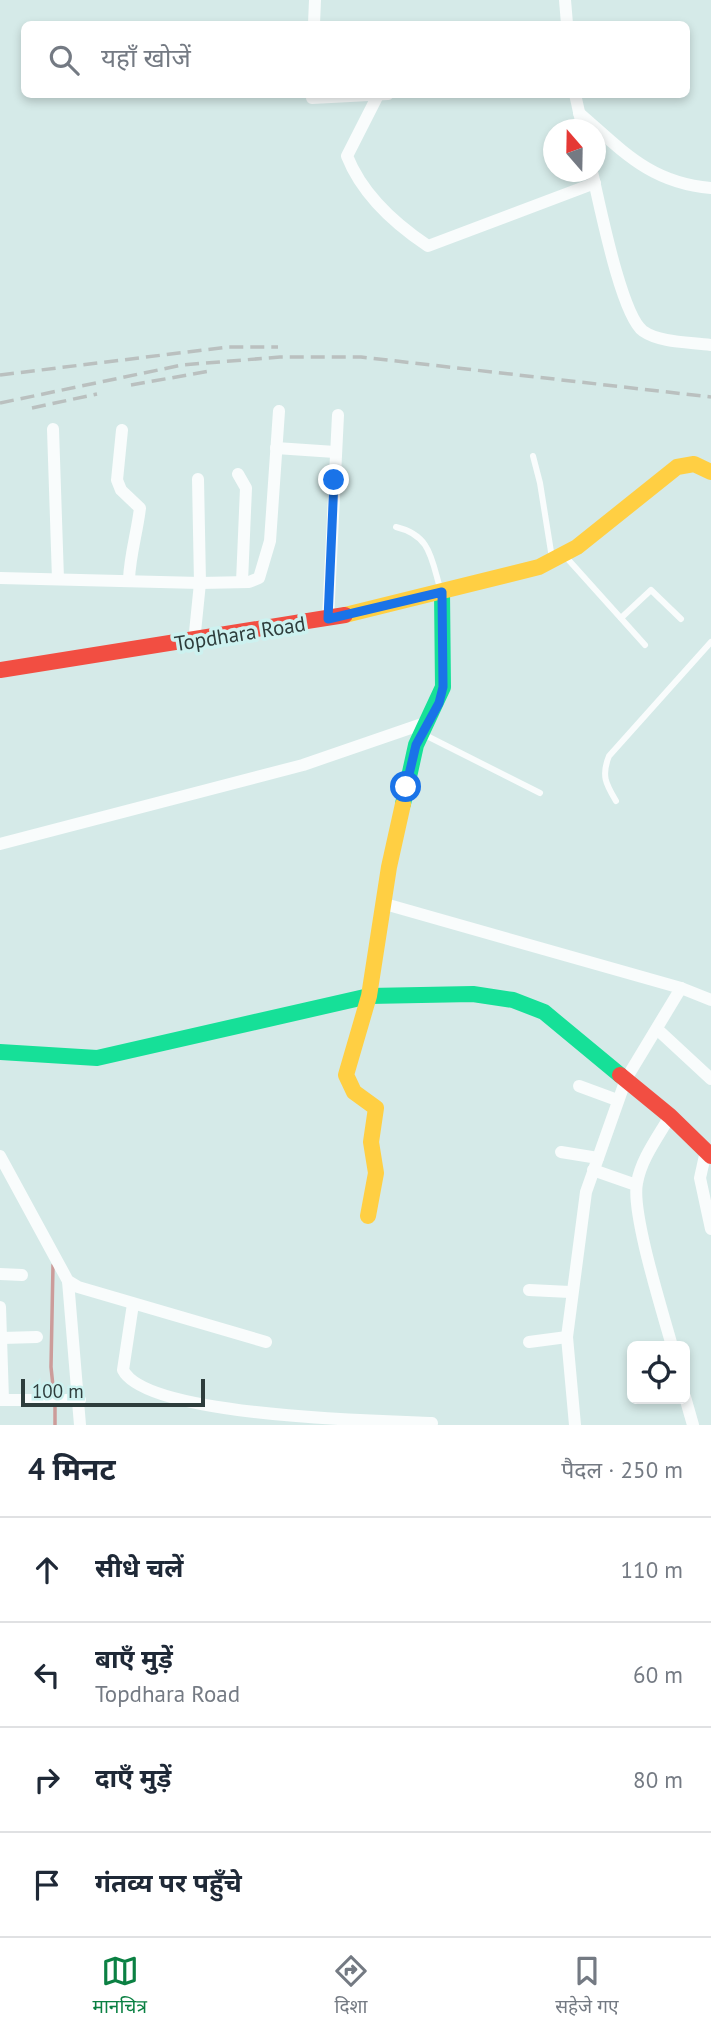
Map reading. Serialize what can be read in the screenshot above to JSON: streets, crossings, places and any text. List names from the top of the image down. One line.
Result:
{"streets":{"street":["Topdhara Road"]},"scale_bar":"100 m","north":"top","page":{"search":"यहाँ खोजें","scale":"100 m","heading":["4 मिनट","पैदल · 250 m"],"list":[["सीधे चलें","110 m"],["बाएँ मुड़ें","Topdhara Road","60 m"],["दाएँ मुड़ें","80 m"],"गंतव्य पर पहुँचे"],"nav":["मानचित्र","दिशा","सहेजे गए"]}}
